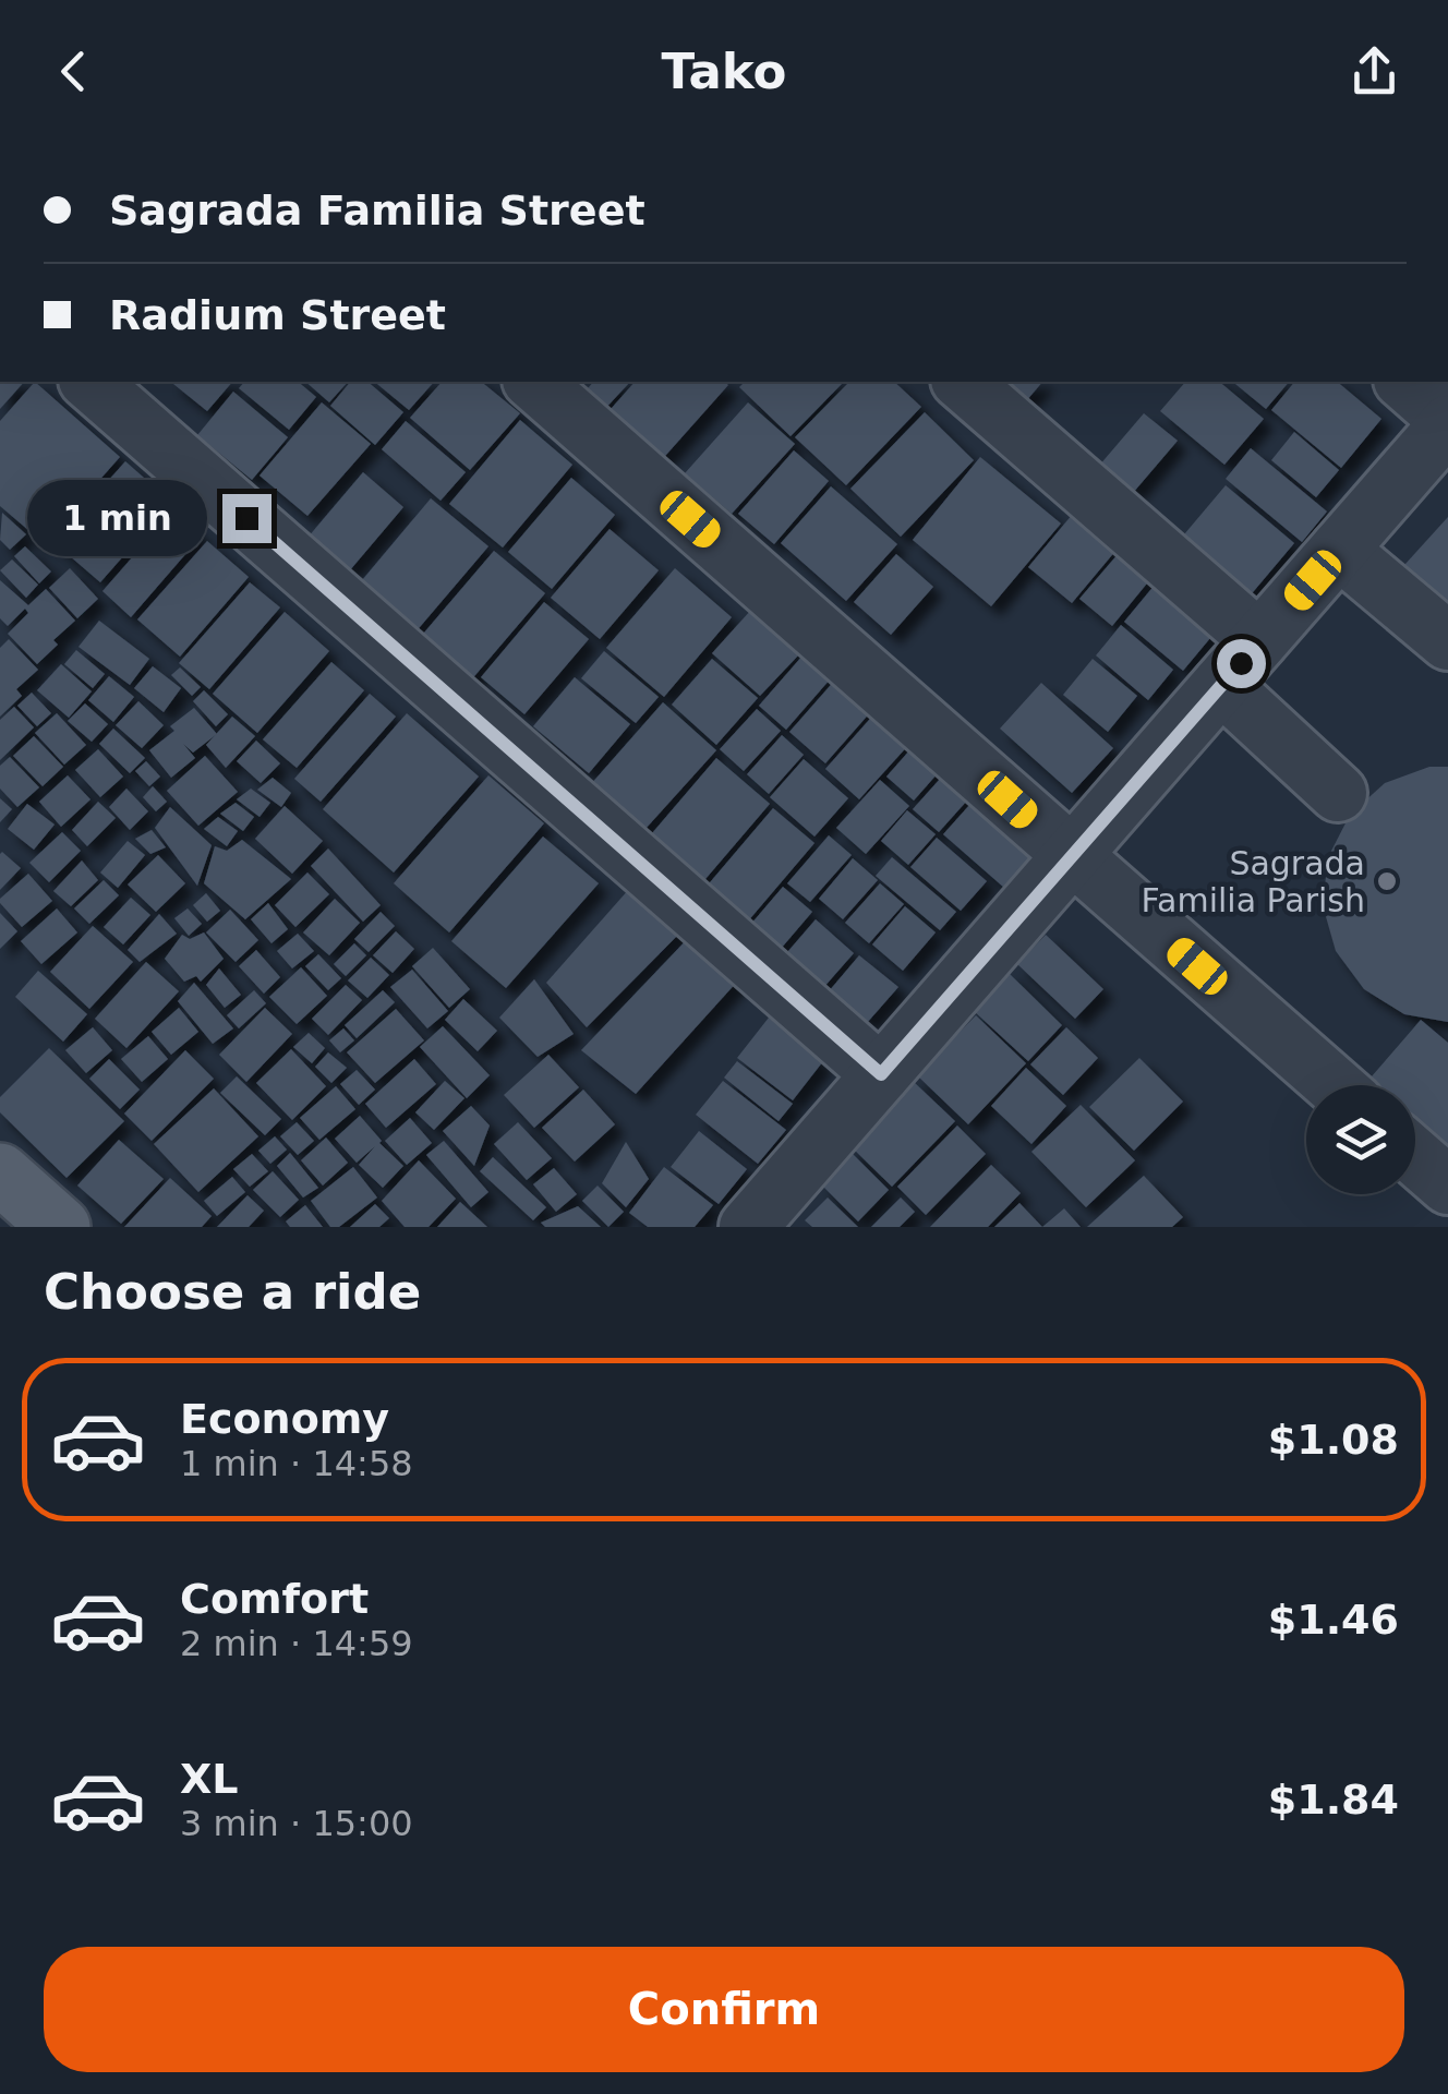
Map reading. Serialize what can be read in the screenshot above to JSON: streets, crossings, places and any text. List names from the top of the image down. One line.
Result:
{"places":["Sagrada Familia Parish"],"page":{"header":"Tako","banner":["Sagrada Familia Street","Radium Street"],"bubble":"1 min","heading":"Choose a ride","list":[{"name":"Economy","note":"1 min · 14:58","value":"$1.08"},{"name":"Comfort","note":"2 min · 14:59","value":"$1.46"},{"name":"XL","note":"3 min · 15:00","value":"$1.84"}],"buttons":"Confirm"}}
